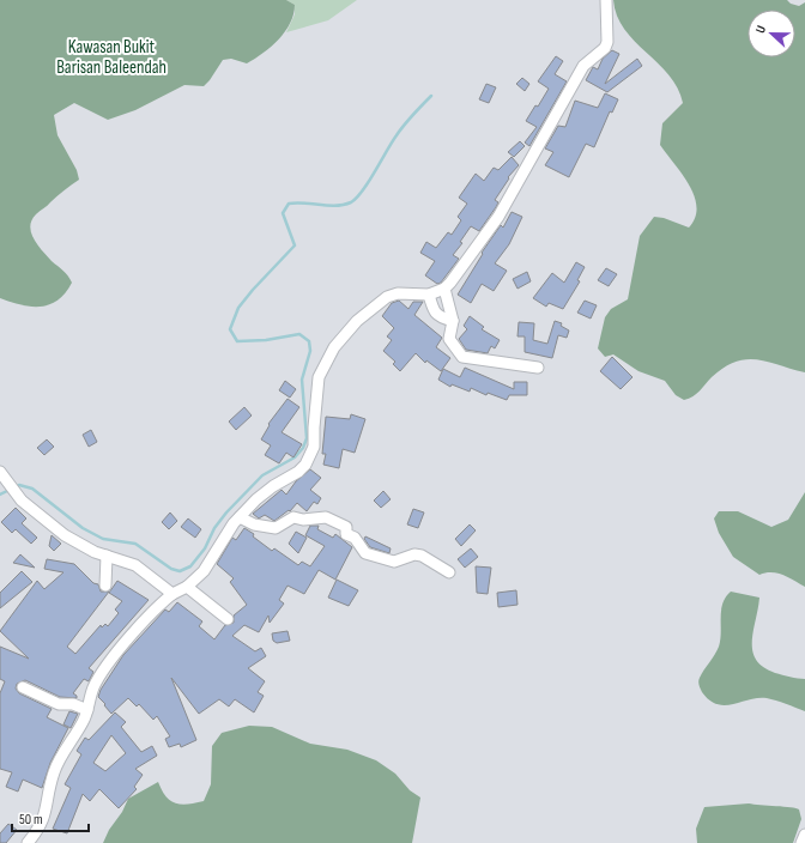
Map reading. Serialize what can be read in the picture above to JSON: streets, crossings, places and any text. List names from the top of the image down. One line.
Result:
{"parks":["Kawasan Bukit Barisan Baleendah"],"scale_bar":"50 m","north":"left"}
